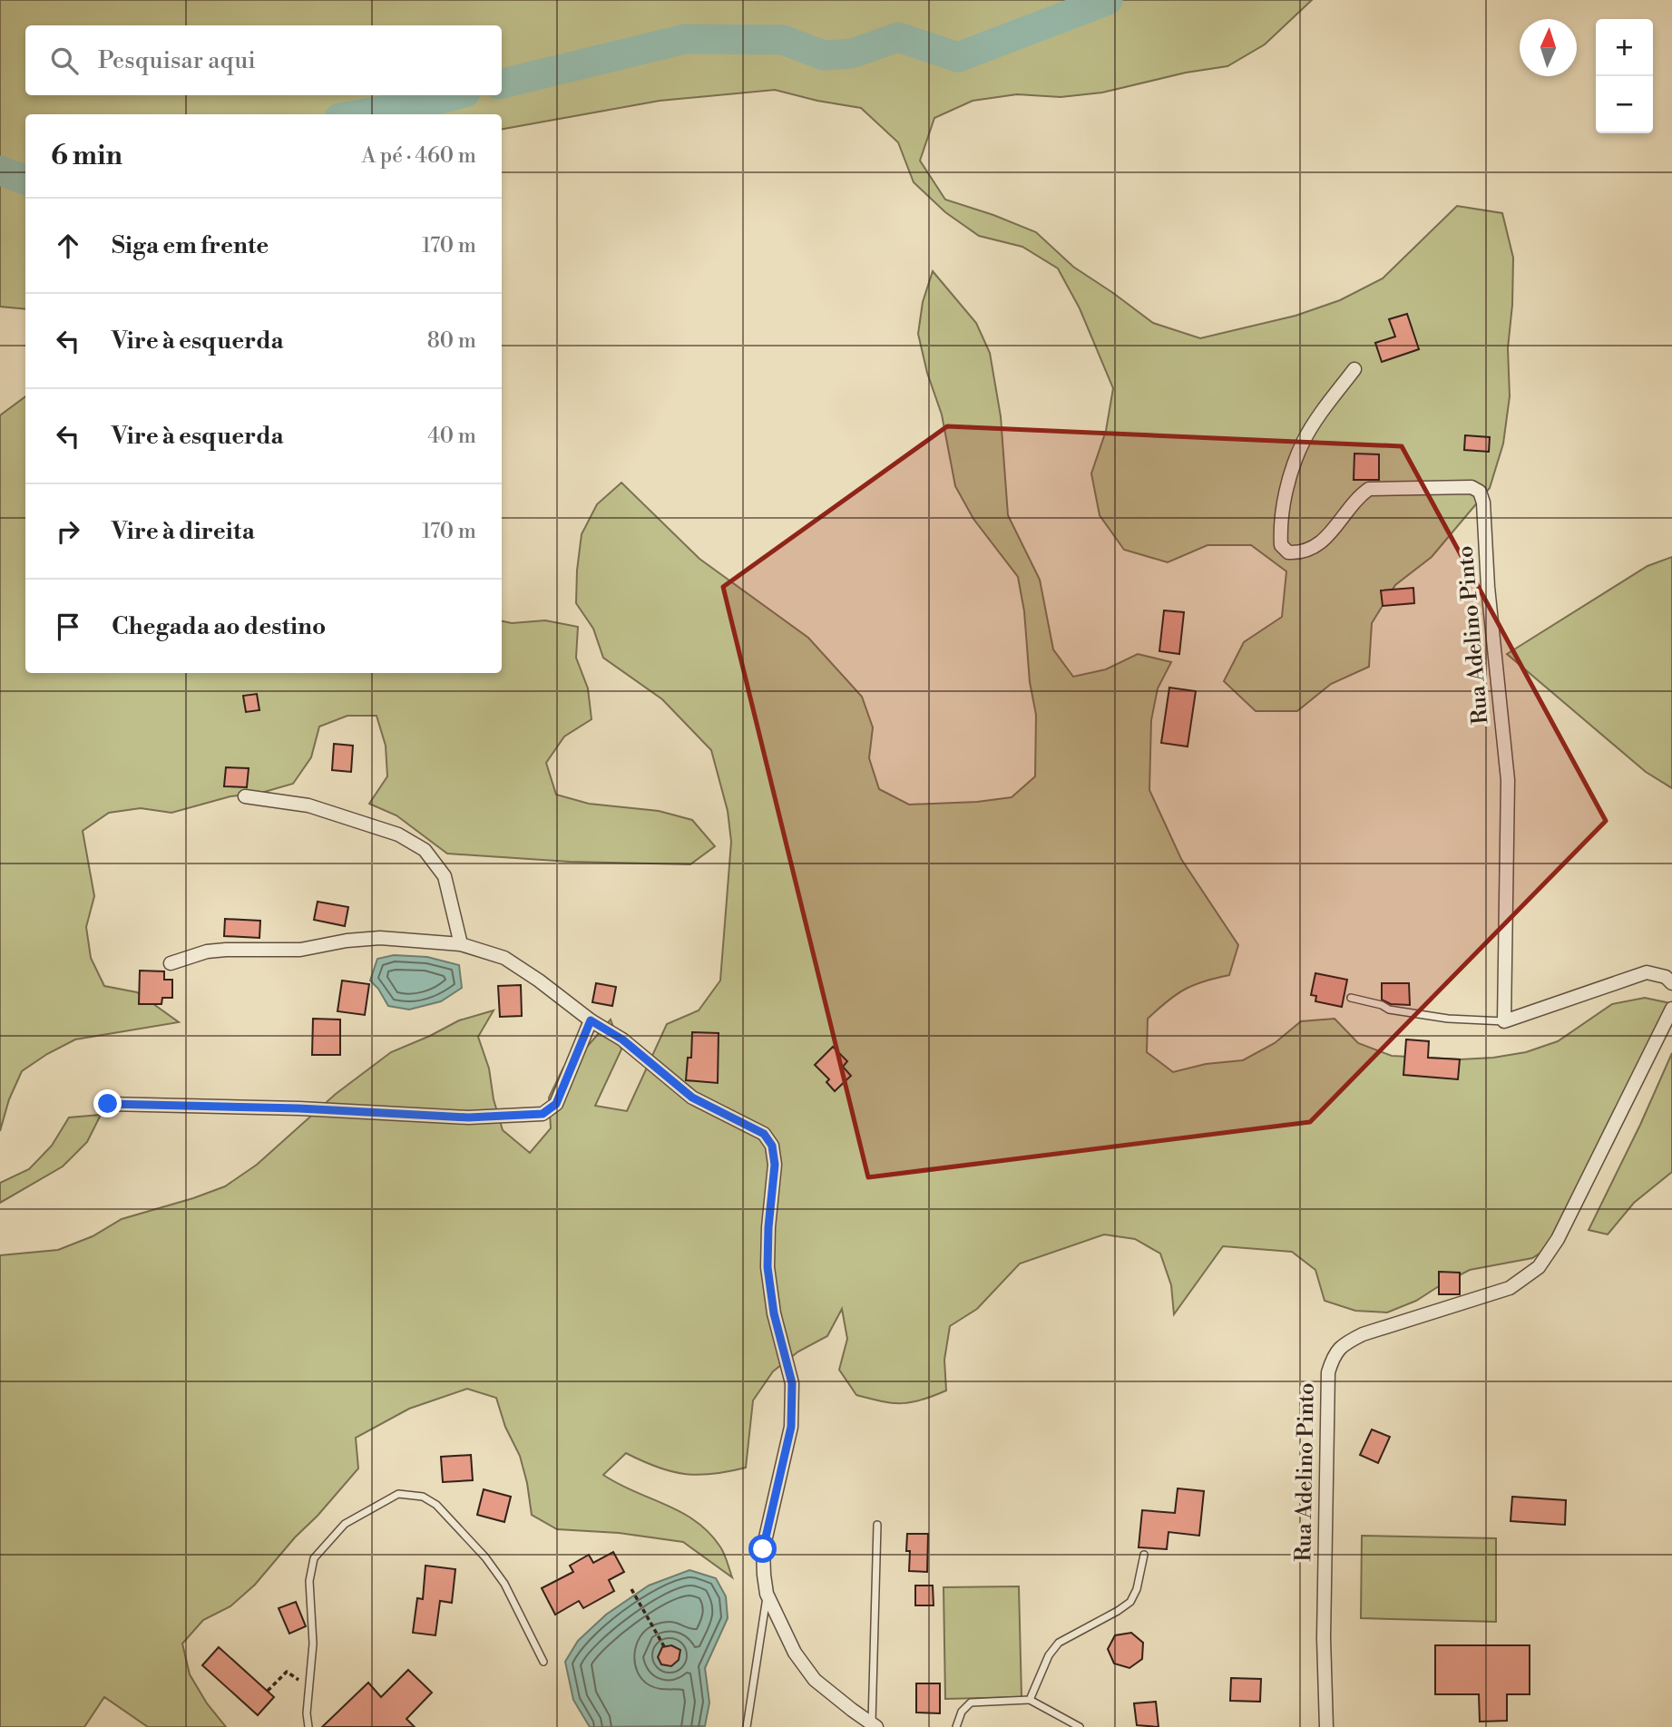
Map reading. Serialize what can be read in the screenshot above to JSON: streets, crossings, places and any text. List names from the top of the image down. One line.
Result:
{"streets":{"street":["Rua Adelino Pinto"]},"north":"top","page":{"map_buttons":["+","−"],"search":"Pesquisar aqui","heading":["6 min","A pé · 460 m"],"list":[["Siga em frente","170 m"],["Vire à esquerda","80 m"],["Vire à esquerda","40 m"],["Vire à direita","170 m"],"Chegada ao destino"]}}
